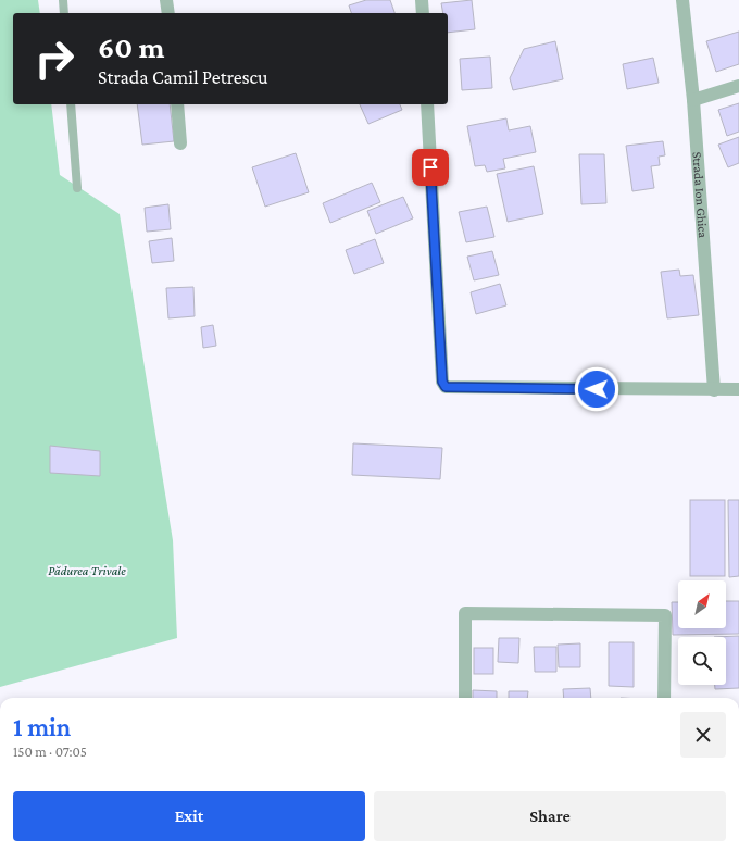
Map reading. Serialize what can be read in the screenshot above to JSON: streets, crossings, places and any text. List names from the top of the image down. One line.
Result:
{"streets":{"street":["Strada Ion Ghica"]},"parks":["Pădurea Trivale"],"north":"top right","page":{"turn":["60 m","Strada Camil Petrescu"],"heading":["1 min","150 m · 07:05"],"buttons":["Exit","Share"]}}
